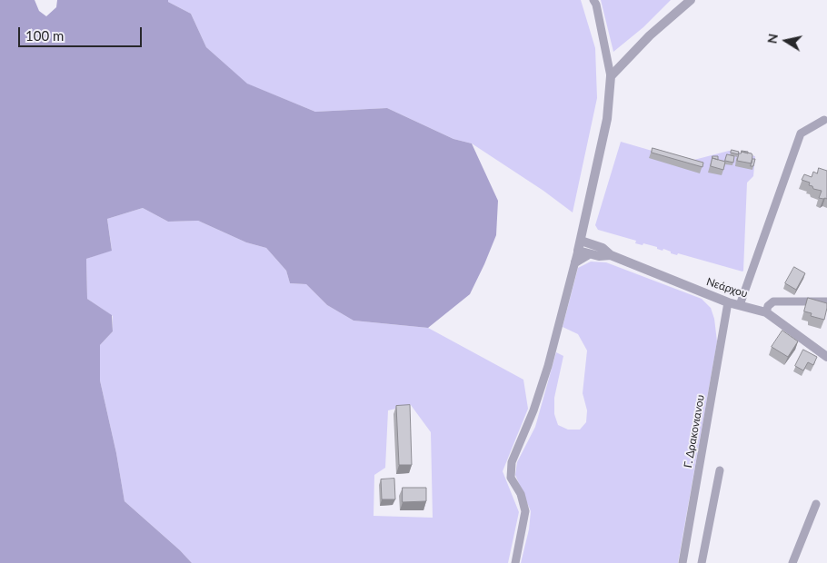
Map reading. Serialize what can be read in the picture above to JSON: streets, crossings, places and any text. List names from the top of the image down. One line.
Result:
{"streets":{"street":["Νεάρχου","Γ. Δρακονιανου"]},"crossings":[["Νεάρχου","Γ. Δρακονιανου"]],"scale_bar":"100 m","north":"left"}
